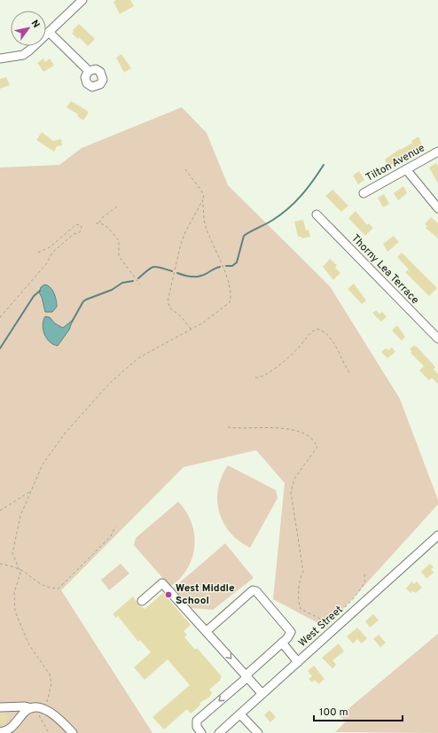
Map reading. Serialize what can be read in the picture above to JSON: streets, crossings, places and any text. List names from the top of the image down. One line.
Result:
{"streets":{"street":["Tilton Avenue","Thorny Lea Terrace","West Street"]},"places":["West Middle School"],"scale_bar":"100 m","north":"top right"}
